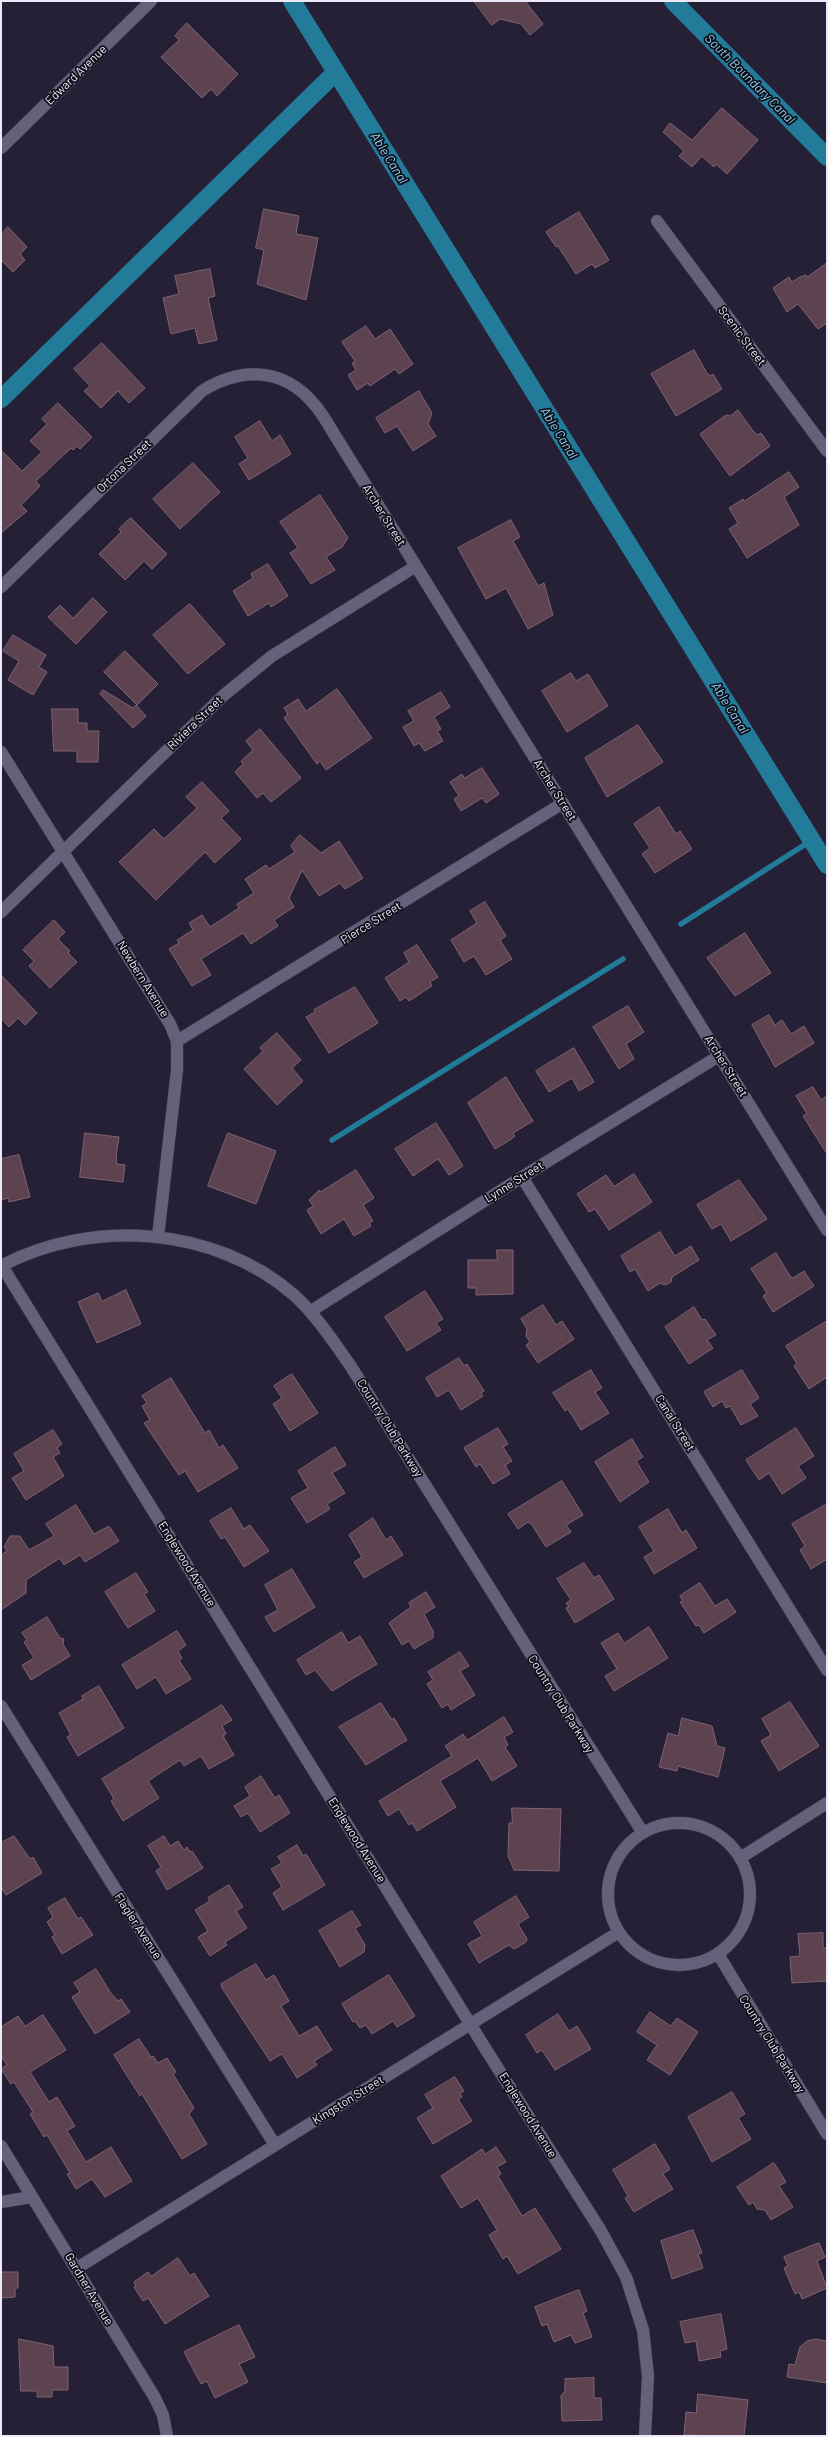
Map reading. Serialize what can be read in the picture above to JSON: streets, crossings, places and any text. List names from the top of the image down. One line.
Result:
{"streets":{"street":["Edward Avenue","Scenic Street","Ortona Street","Archer Street","Riviera Street","Pierce Street","Newbern Avenue","Lynne Street","Canal Street","Country Club Parkway","Englewood Avenue","Flagler Avenue","Kingston Street","Gardner Avenue"]},"crossings":[["Ortona Street","Archer Street"],["Archer Street","Riviera Street"],["Archer Street","Pierce Street"],["Archer Street","Lynne Street"],["Riviera Street","Newbern Avenue"],["Pierce Street","Newbern Avenue"],["Newbern Avenue","Country Club Parkway"],["Lynne Street","Canal Street"],["Lynne Street","Country Club Parkway"],["Country Club Parkway","Englewood Avenue"],["Country Club Parkway","Kingston Street"],["Englewood Avenue","Kingston Street"],["Flagler Avenue","Kingston Street"],["Kingston Street","Gardner Avenue"]],"water":["South Boundary Canal","Able Canal"]}
